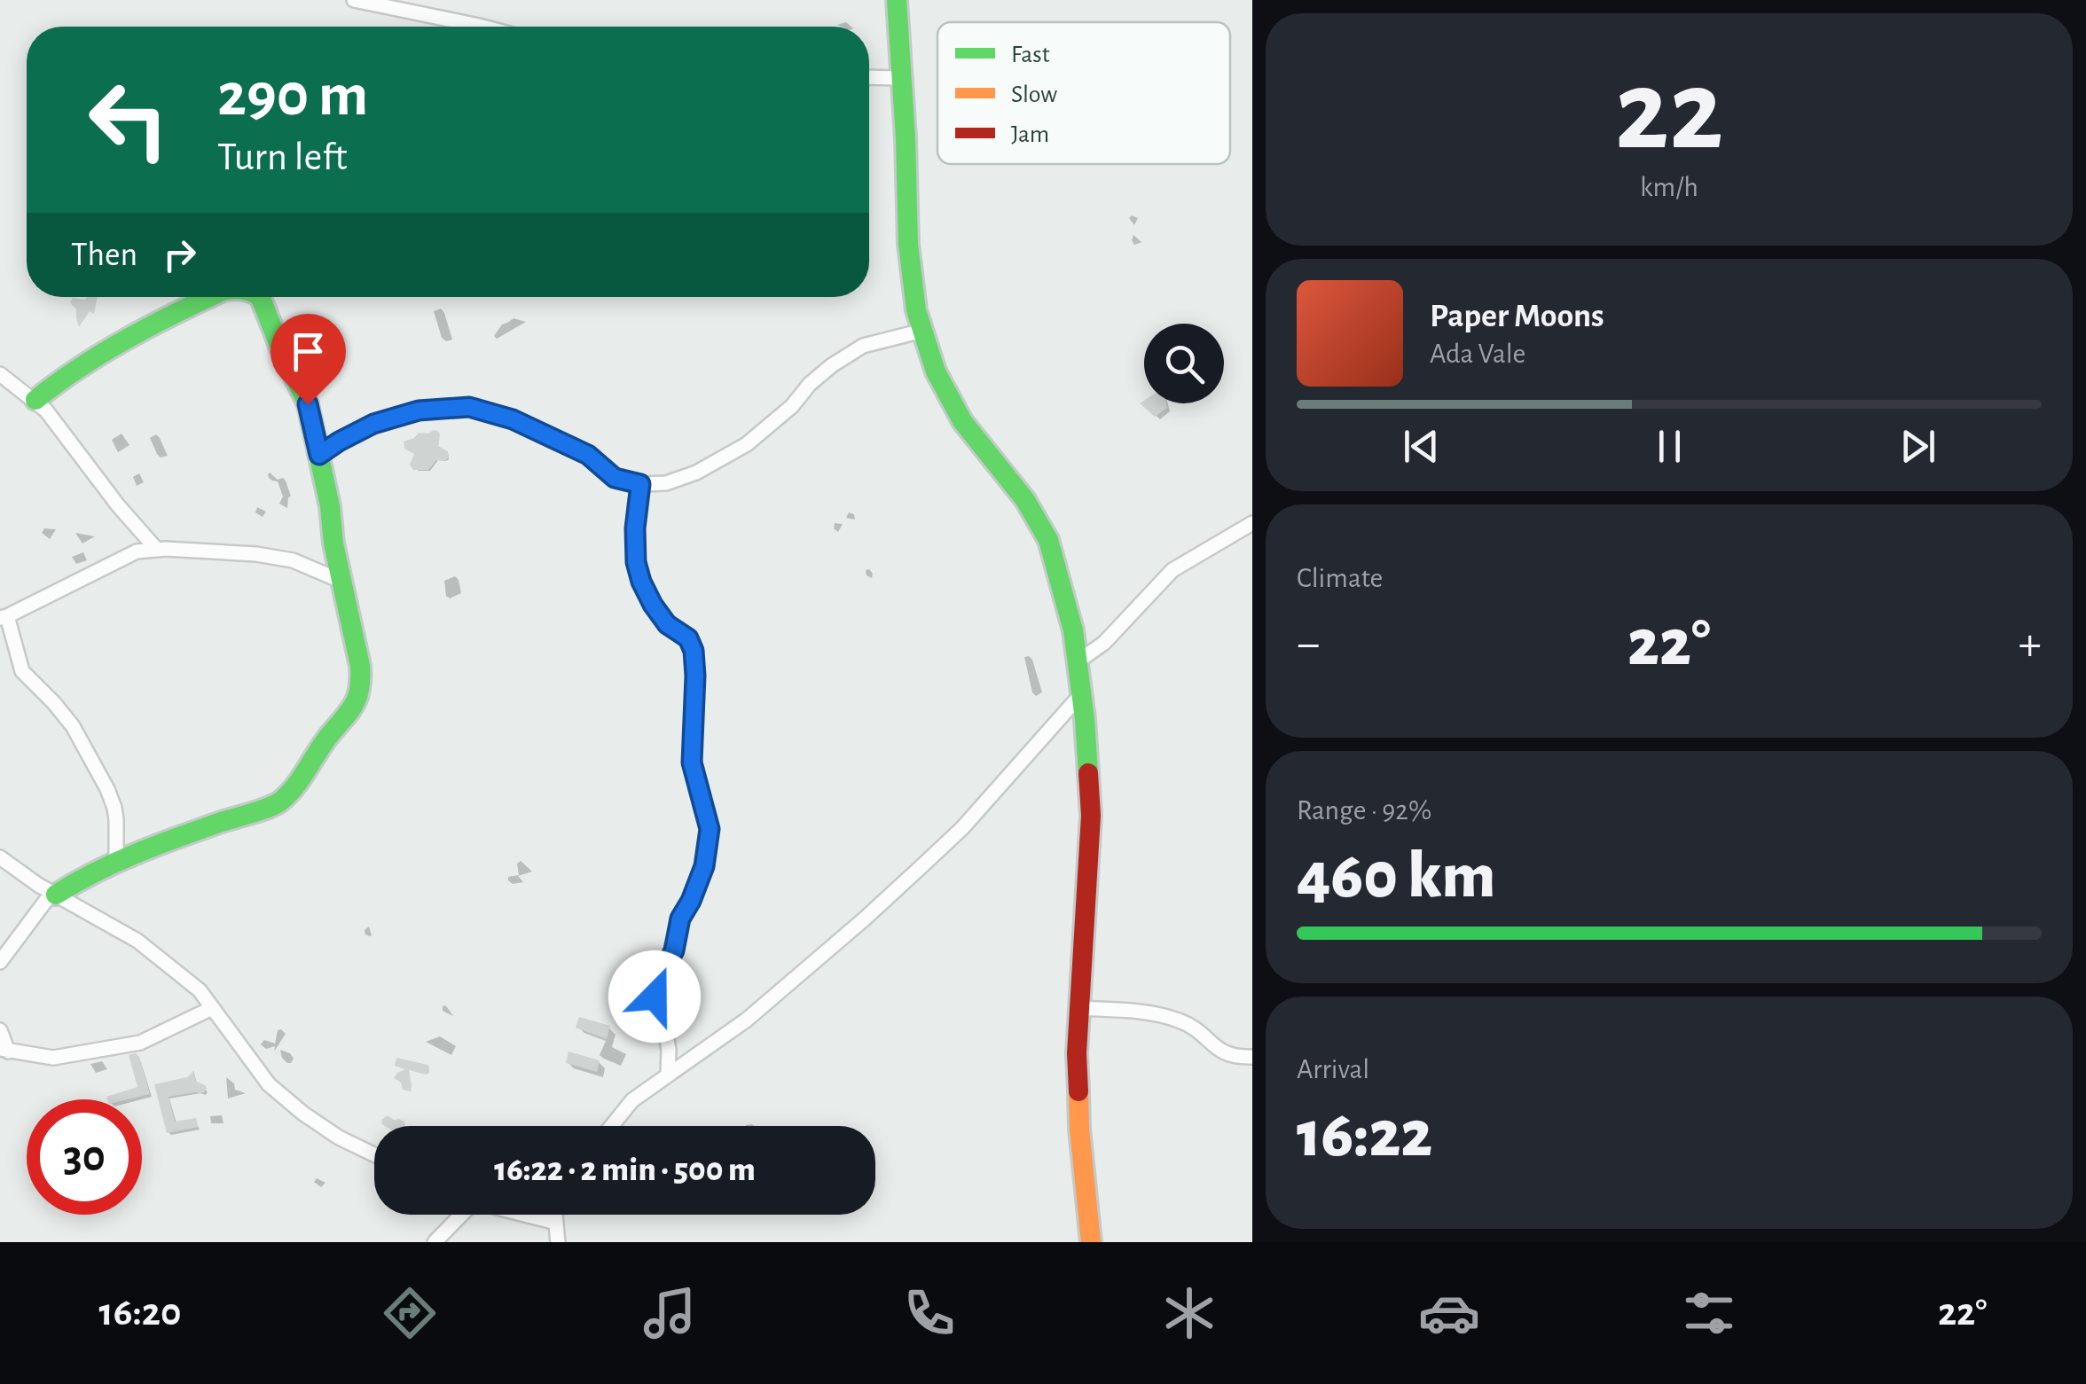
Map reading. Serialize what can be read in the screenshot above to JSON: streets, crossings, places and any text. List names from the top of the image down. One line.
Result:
{"legend":["Fast","Slow","Jam"],"page":{"tile":[["22","km/h"],"Climate",["Range · 92%","460 km"],["Arrival","16:22"]],"turn":["290 m","Turn left"],"then":"Then","song":["Paper Moons","Ada Vale"],"heat":["−","22°","+"],"limit":"30","trip":"16:22 · 2 min · 500 m","tabs":["16:20","22°"]}}
